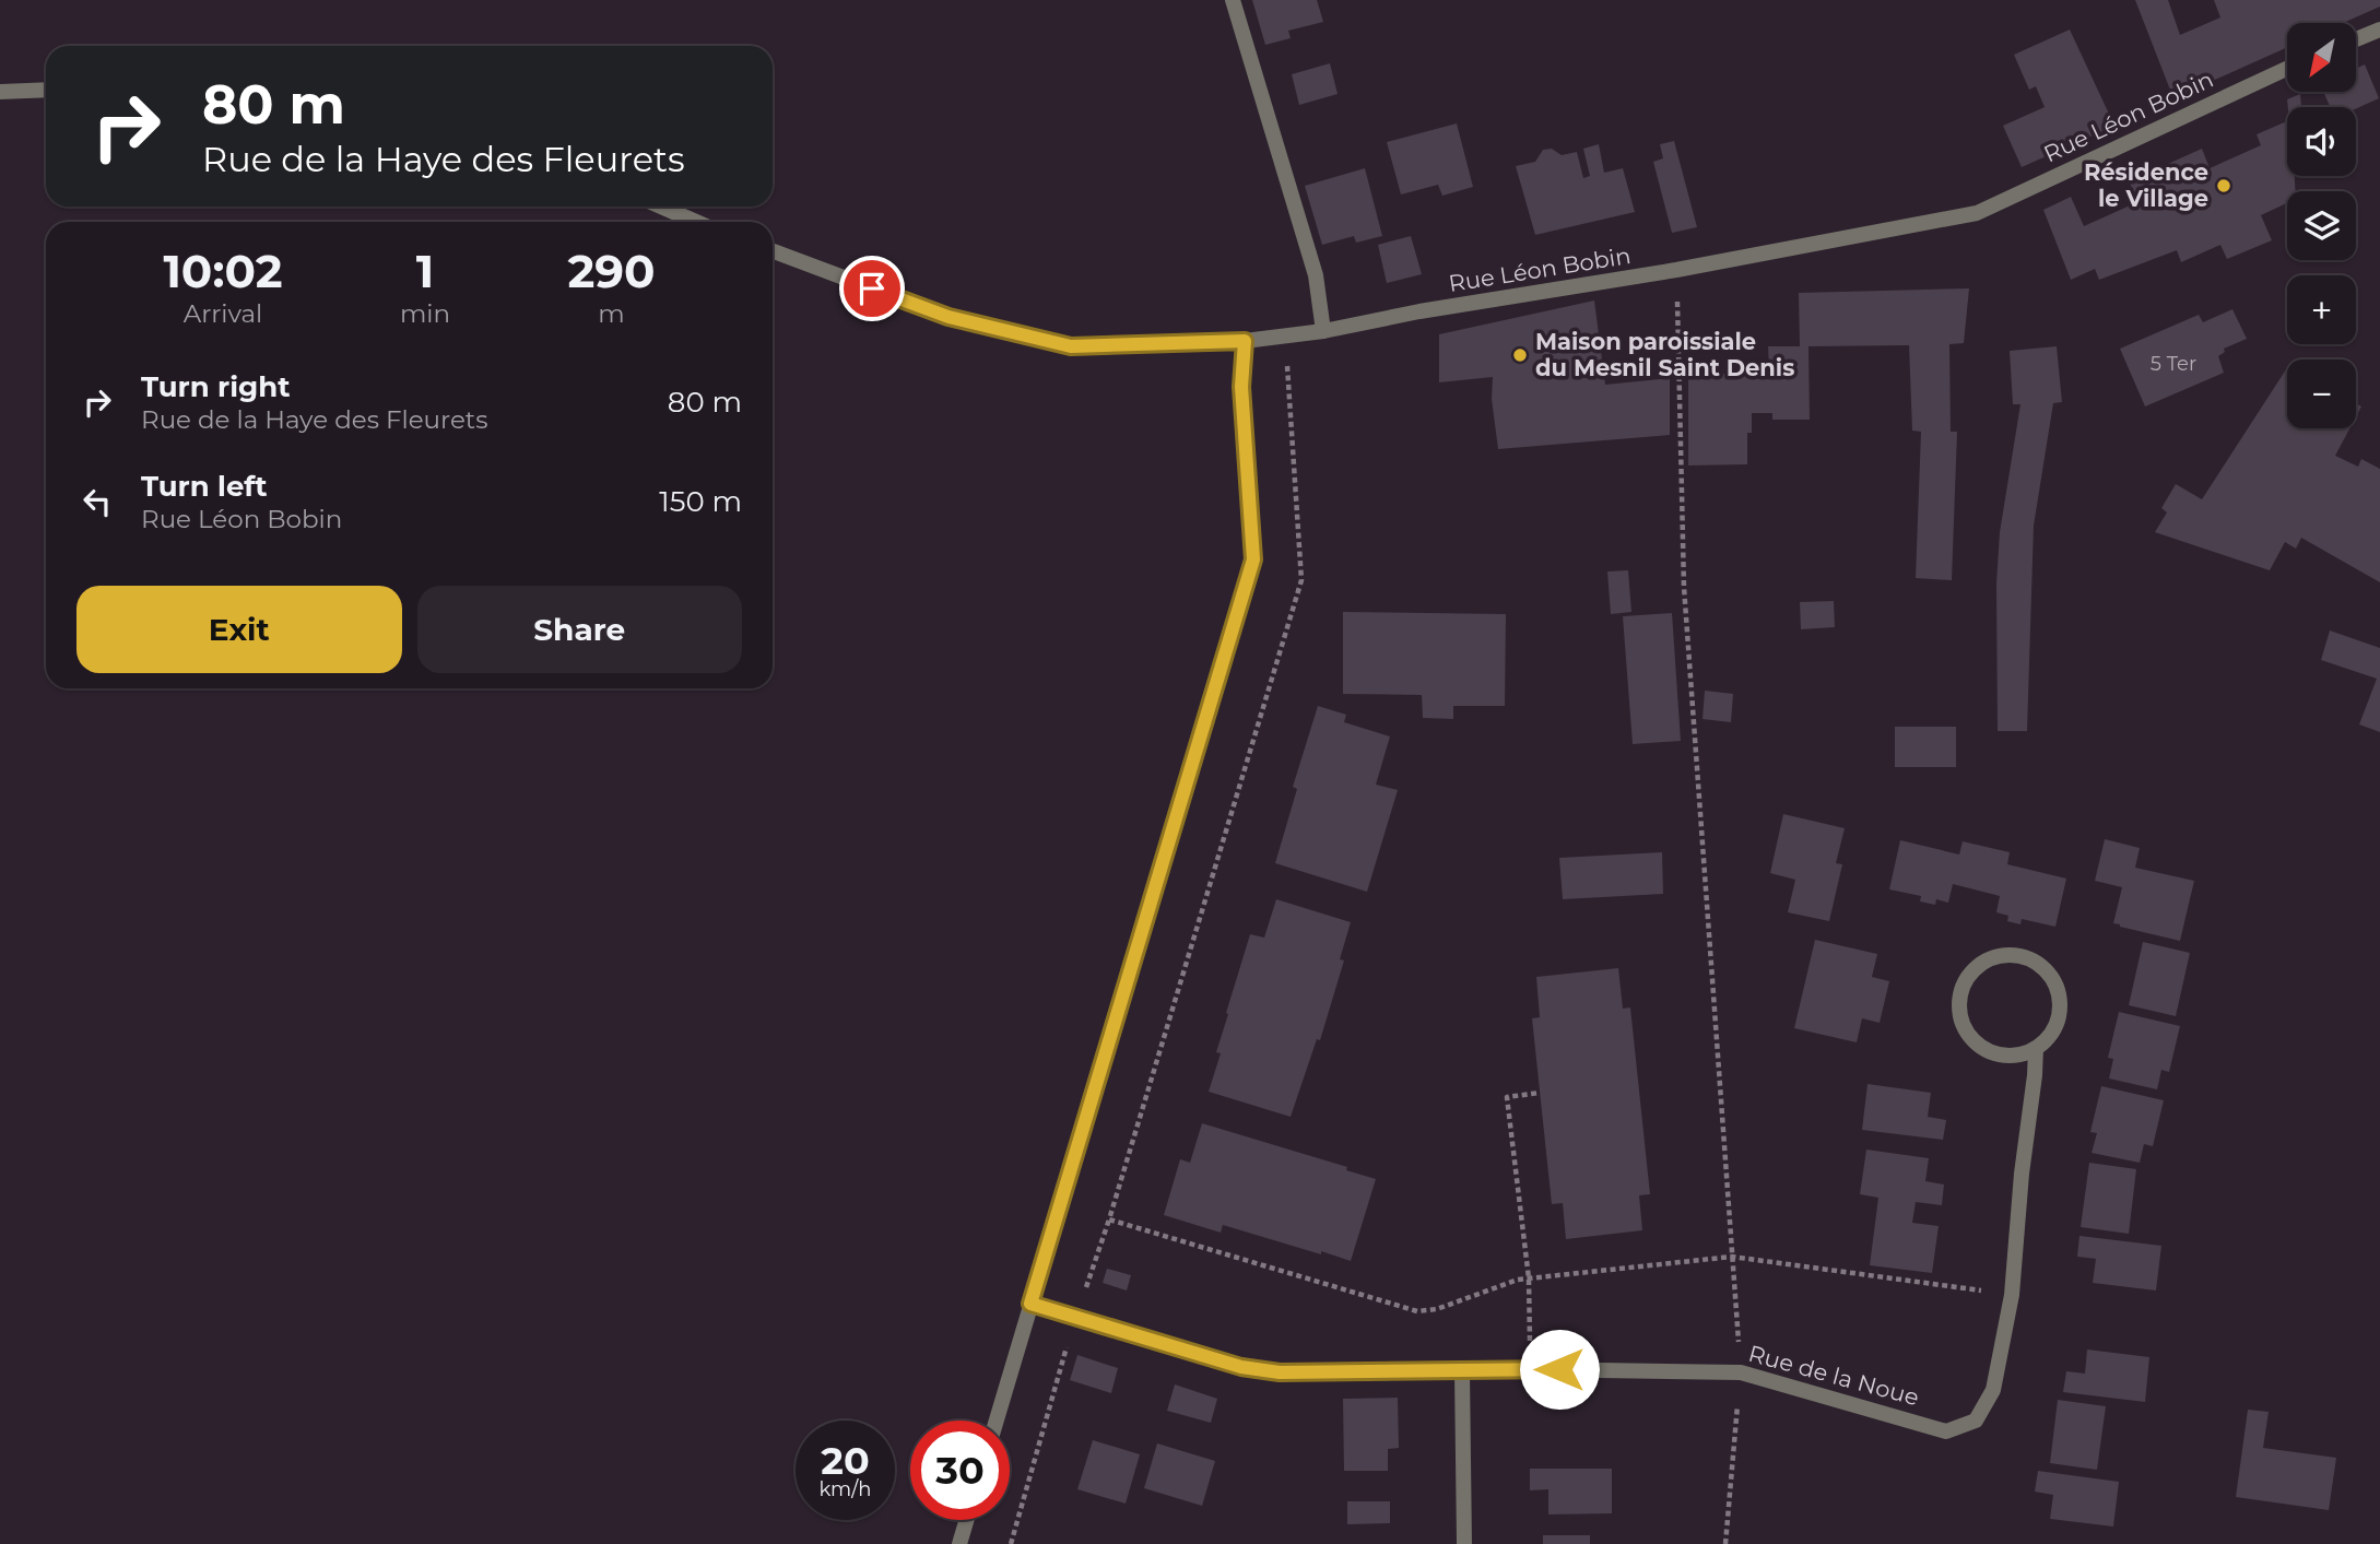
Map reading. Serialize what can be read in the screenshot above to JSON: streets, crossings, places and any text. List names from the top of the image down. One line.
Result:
{"streets":{"street":["Rue Léon Bobin","Rue de la Noue"]},"places":["Résidence le Village","Maison paroissiale du Mesnil Saint Denis"],"house_numbers":["5 Ter"],"north":"bottom left","page":{"map_buttons":["+","−"],"turn":["80 m","Rue de la Haye des Fleurets"],"eta":["10:02","Arrival","1","min","290","m"],"list":[{"name":"Turn right","note":"Rue de la Haye des Fleurets","value":"80 m"},{"name":"Turn left","note":"Rue Léon Bobin","value":"150 m"}],"buttons":["Exit","Share"],"speed":"20 km/h","limit":"30"}}
